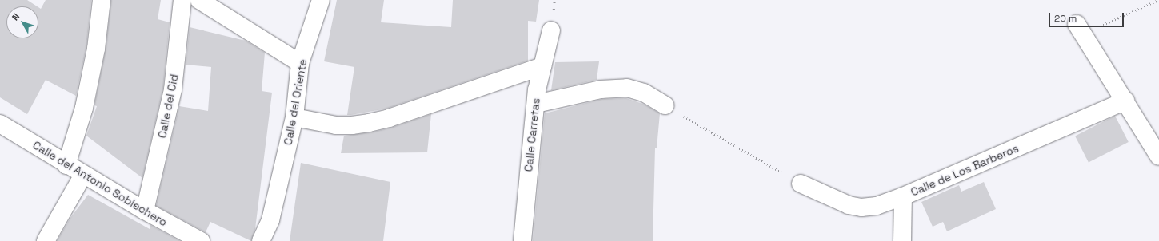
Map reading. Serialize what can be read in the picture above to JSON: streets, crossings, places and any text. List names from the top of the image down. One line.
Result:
{"streets":{"street":["Calle del Oriente","Calle del Cid","Calle Carretas","Calle de Los Barberos","Calle del Antonio Soblechero"]},"crossings":[["Calle del Cid","Calle del Antonio Soblechero"]],"scale_bar":"20 m","north":"top left"}
